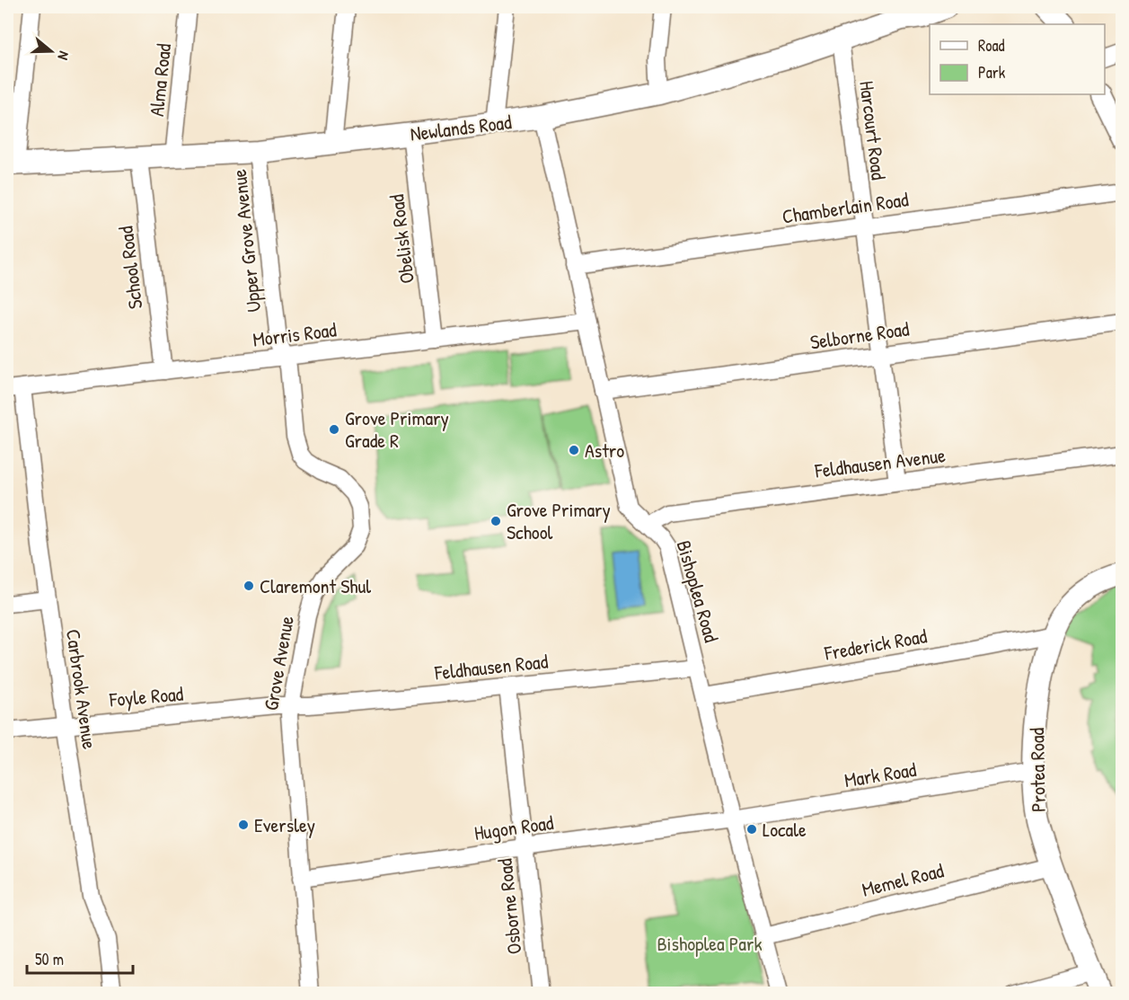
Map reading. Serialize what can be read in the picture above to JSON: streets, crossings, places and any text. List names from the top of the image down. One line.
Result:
{"streets":{"main road":["Newlands Road","Protea Road"],"street":["Alma Road","Harcourt Road","Chamberlain Road","Obelisk Road","Upper Grove Avenue","School Road","Morris Road","Selborne Road","Feldhausen Avenue","Bishoplea Road","Frederick Road","Grove Avenue","Feldhausen Road","Carbrook Avenue","Foyle Road","Mark Road","Hugon Road","Memel Road","Osborne Road"]},"crossings":[["Alma Road","Newlands Road"],["Newlands Road","Harcourt Road"],["Newlands Road","Obelisk Road"],["Newlands Road","Upper Grove Avenue"],["Newlands Road","School Road"],["Newlands Road","Bishoplea Road"],["Harcourt Road","Chamberlain Road"],["Harcourt Road","Selborne Road"],["Harcourt Road","Feldhausen Avenue"],["Chamberlain Road","Bishoplea Road"],["Obelisk Road","Morris Road"],["Upper Grove Avenue","Morris Road"],["Upper Grove Avenue","Grove Avenue"],["School Road","Morris Road"],["Morris Road","Bishoplea Road"],["Morris Road","Grove Avenue"],["Morris Road","Carbrook Avenue"],["Selborne Road","Bishoplea Road"],["Feldhausen Avenue","Bishoplea Road"],["Bishoplea Road","Frederick Road"],["Bishoplea Road","Feldhausen Road"],["Bishoplea Road","Mark Road"],["Bishoplea Road","Hugon Road"],["Bishoplea Road","Memel Road"],["Frederick Road","Protea Road"],["Grove Avenue","Feldhausen Road"],["Grove Avenue","Foyle Road"],["Grove Avenue","Hugon Road"],["Feldhausen Road","Foyle Road"],["Feldhausen Road","Osborne Road"],["Carbrook Avenue","Foyle Road"],["Protea Road","Mark Road"],["Protea Road","Memel Road"],["Mark Road","Hugon Road"],["Hugon Road","Osborne Road"]],"parks":["Bishoplea Park"],"places":["Grove Primary Grade R","Astro","Grove Primary School","Claremont Shul","Eversley","Locale"],"legend":["Road","Park"],"scale_bar":"50 m","north":"right"}
